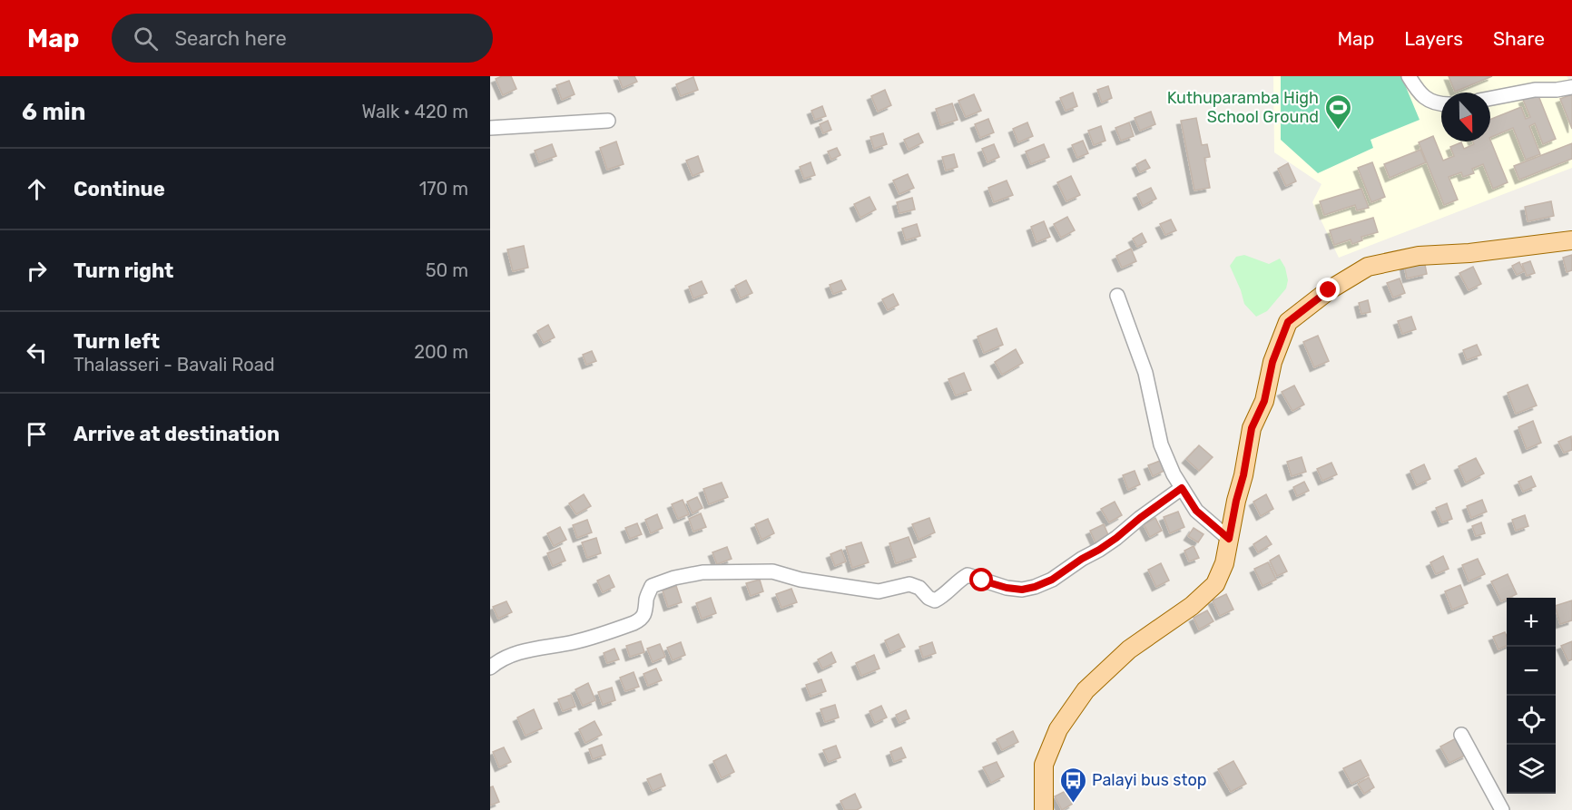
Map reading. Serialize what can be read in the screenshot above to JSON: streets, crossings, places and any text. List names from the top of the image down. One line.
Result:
{"places":{"sports":["Kuthuparamba High School Ground"],"bus stop":["Palayi bus stop"]},"north":"bottom","page":{"header":"Map","search":"Search here","nav":["Map","Layers","Share"],"heading":["6 min","Walk · 420 m"],"list":[["Continue","170 m"],["Turn right","50 m"],["Turn left","Thalasseri - Bavali Road","200 m"],"Arrive at destination"],"map_buttons":["+","−"]}}
